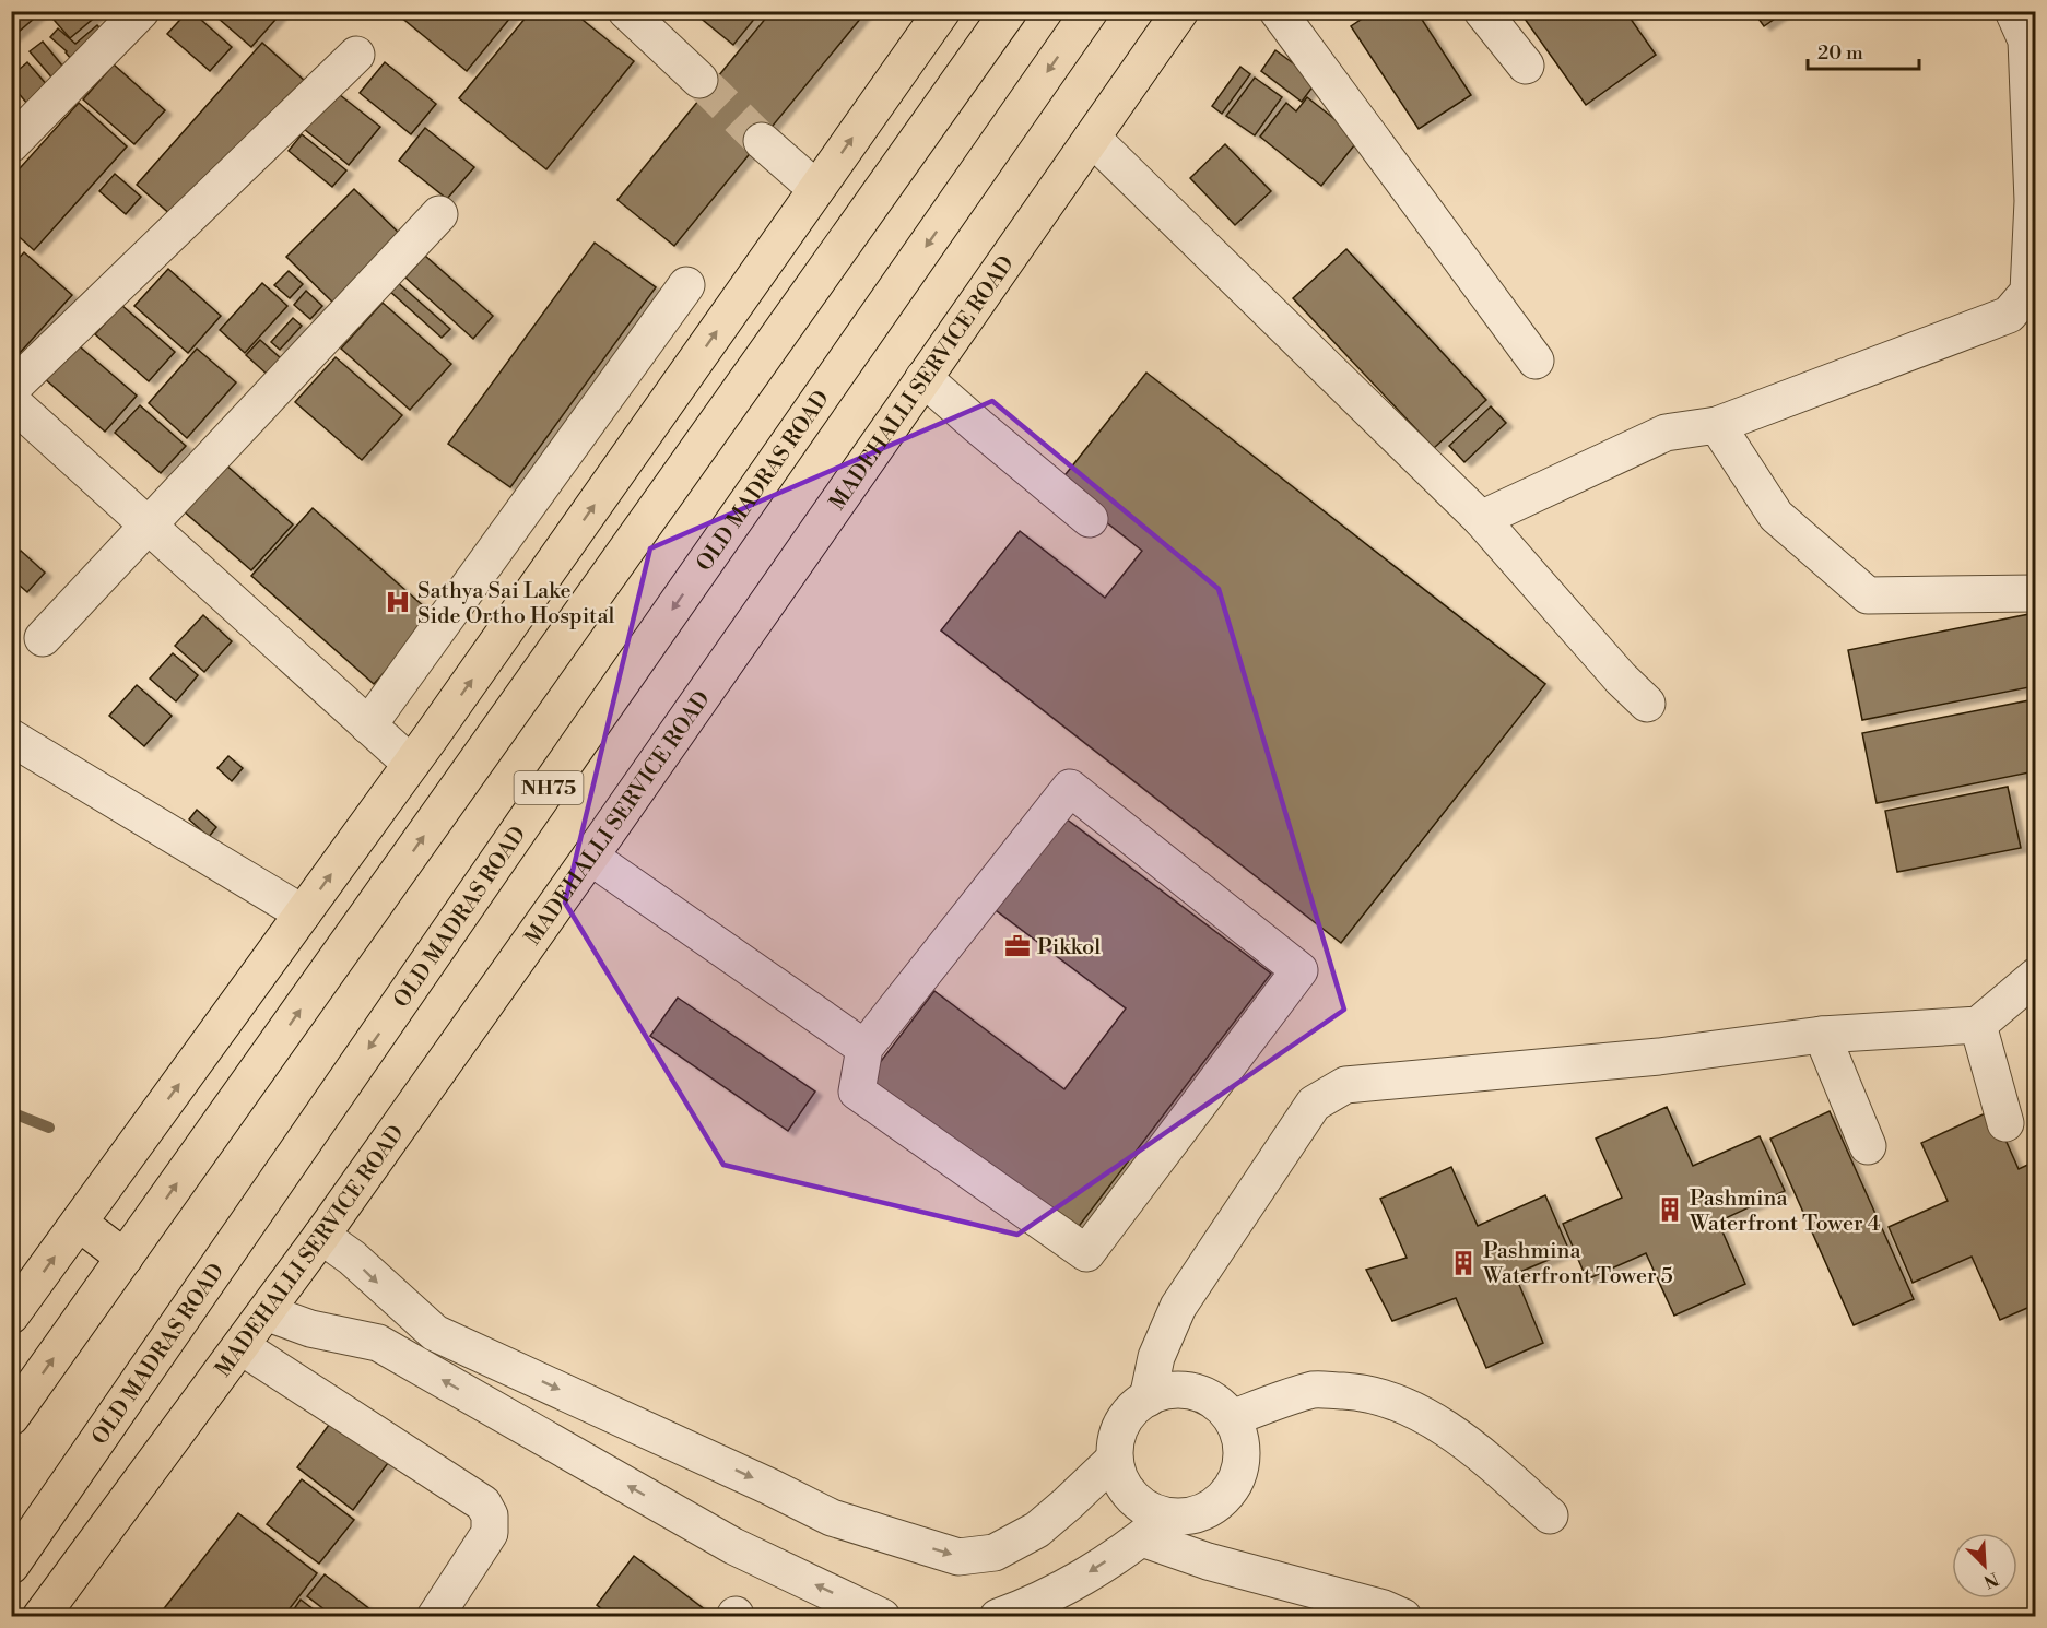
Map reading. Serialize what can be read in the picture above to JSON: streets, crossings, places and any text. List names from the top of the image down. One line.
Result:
{"streets":{"main road":["MADEHALLI SERVICE ROAD","OLD MADRAS ROAD","NH75"]},"places":{"hospital":["Sathya Sai Lake Side Ortho Hospital"],"office":["Pikkol"],"building":["Pashmina Waterfront Tower 4","Pashmina Waterfront Tower 5"]},"scale_bar":"20 m","north":"bottom right"}
